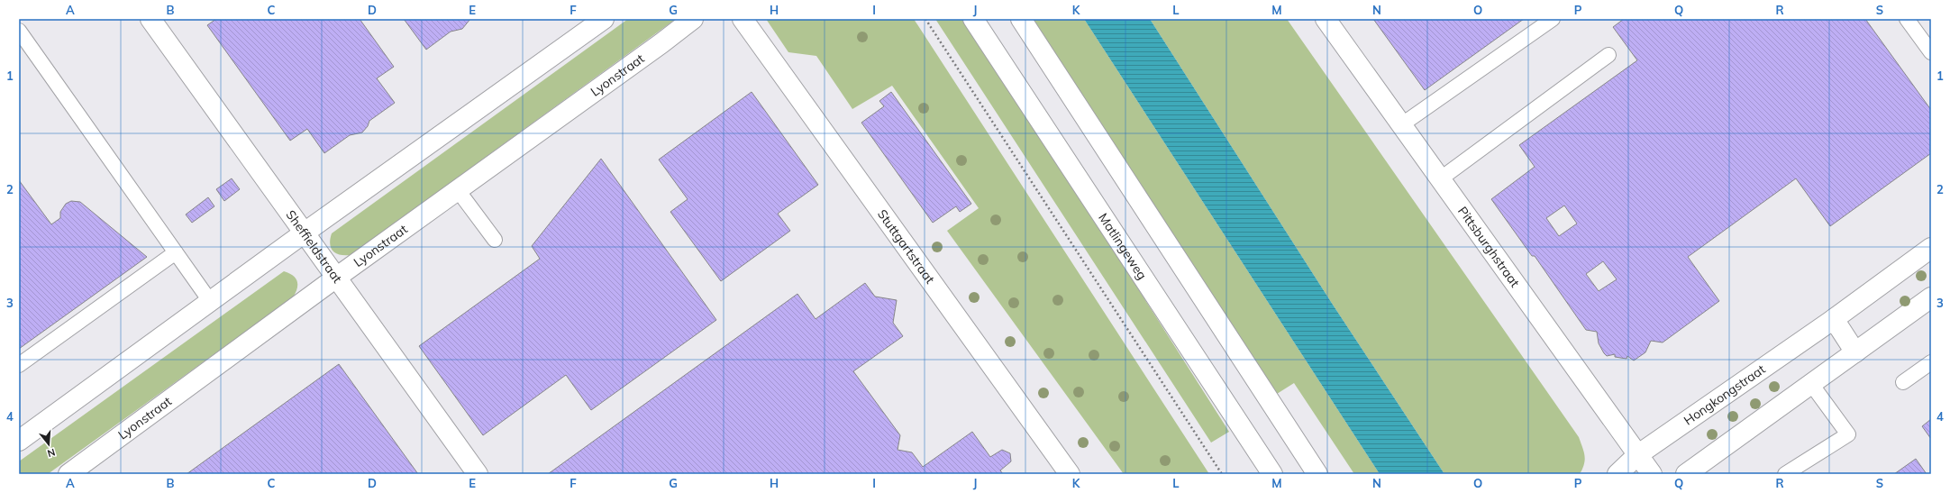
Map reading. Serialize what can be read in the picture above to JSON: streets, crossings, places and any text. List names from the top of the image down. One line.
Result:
{"streets":{"street":["Lyonstraat","Sheffieldstraat","Pittsburghstraat","Stuttgartstraat","Matlingeweg","Hongkongstraat"]},"crossings":[["Lyonstraat","Sheffieldstraat"],["Pittsburghstraat","Hongkongstraat"]],"north":"bottom","grid":{"columns":["A","B","C","D","E","F","G","H","I","J","K","L","M","N","O","P","Q","R","S"],"rows":["1","2","3","4"]}}
